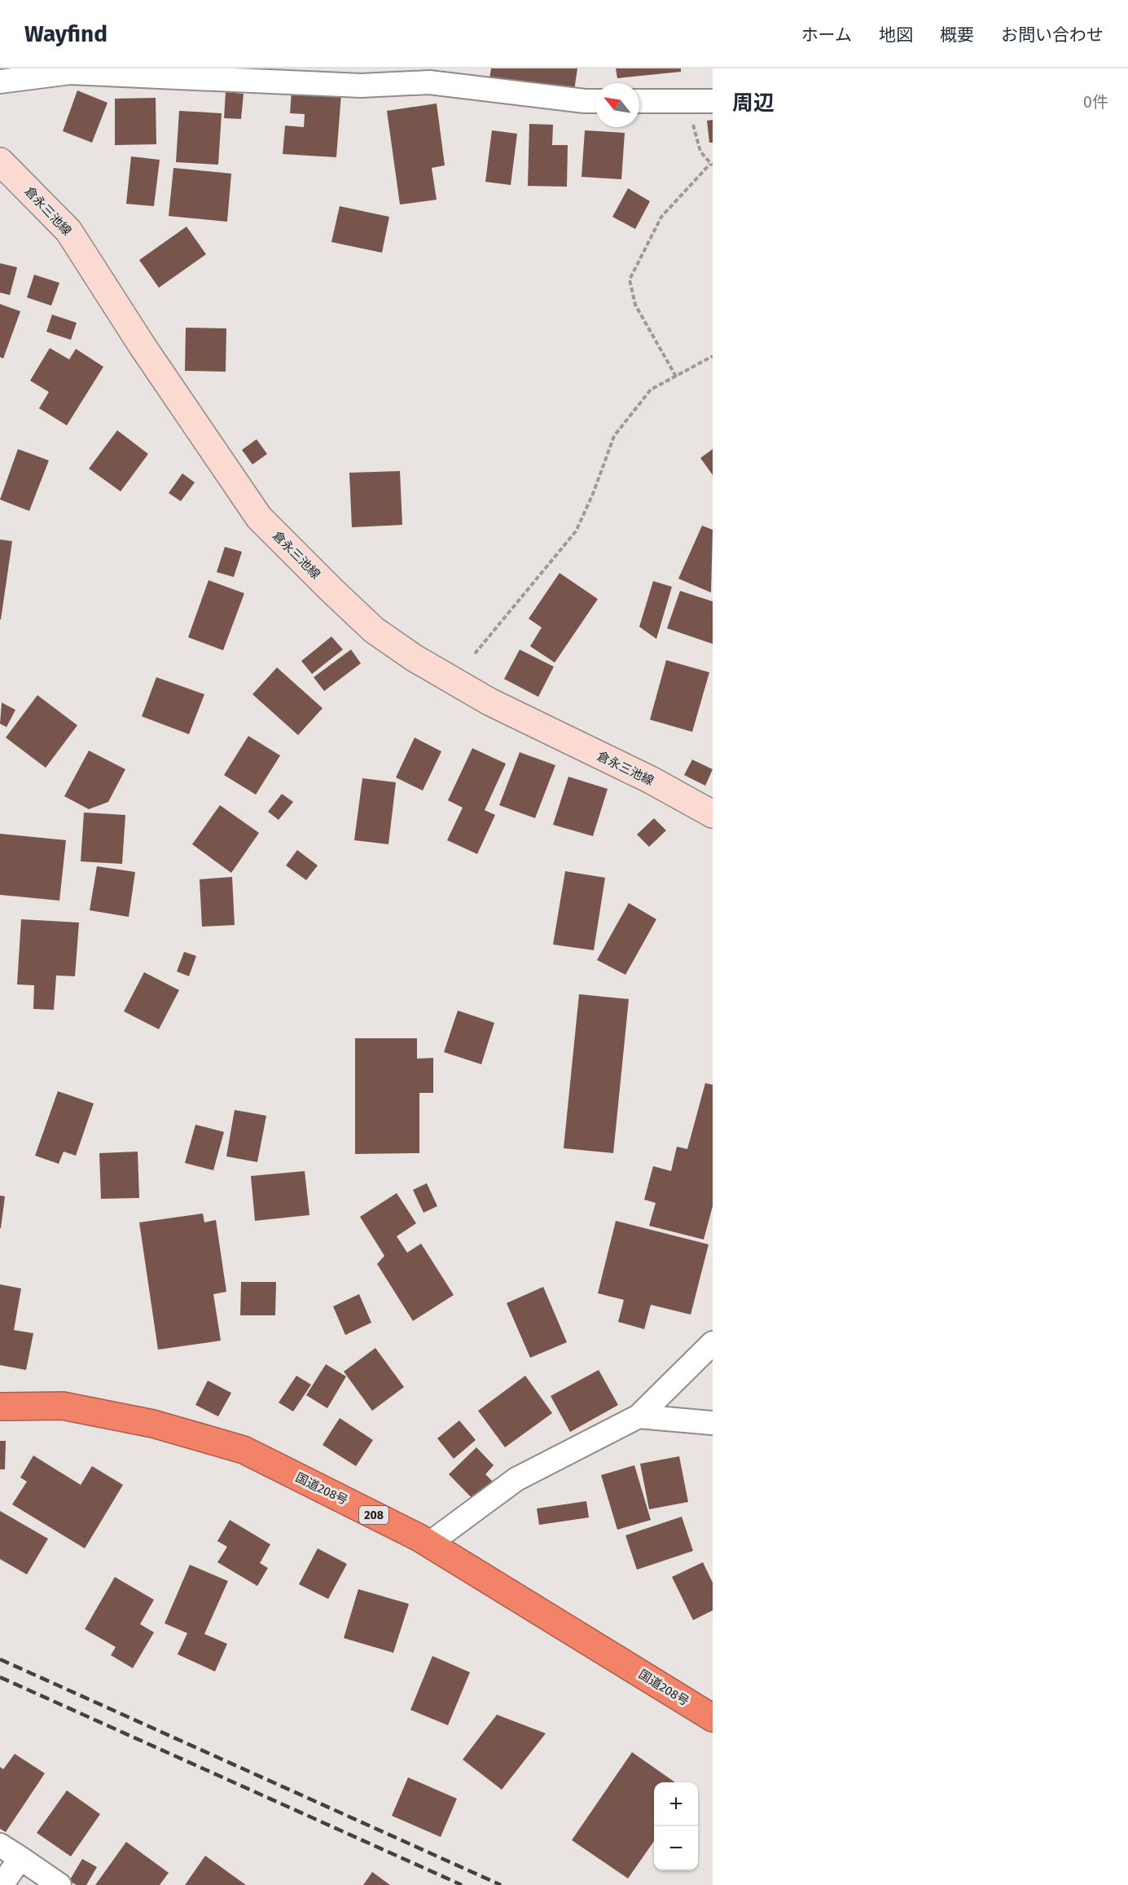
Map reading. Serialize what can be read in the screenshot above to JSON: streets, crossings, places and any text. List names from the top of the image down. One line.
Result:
{"streets":{"highway":["国道208号","208"],"main road":["倉永三池線"]},"north":"top left","page":{"header":"Wayfind","nav":["ホーム","地図","概要","お問い合わせ"],"heading":["周辺","0件"],"map_buttons":["+","−"]}}
